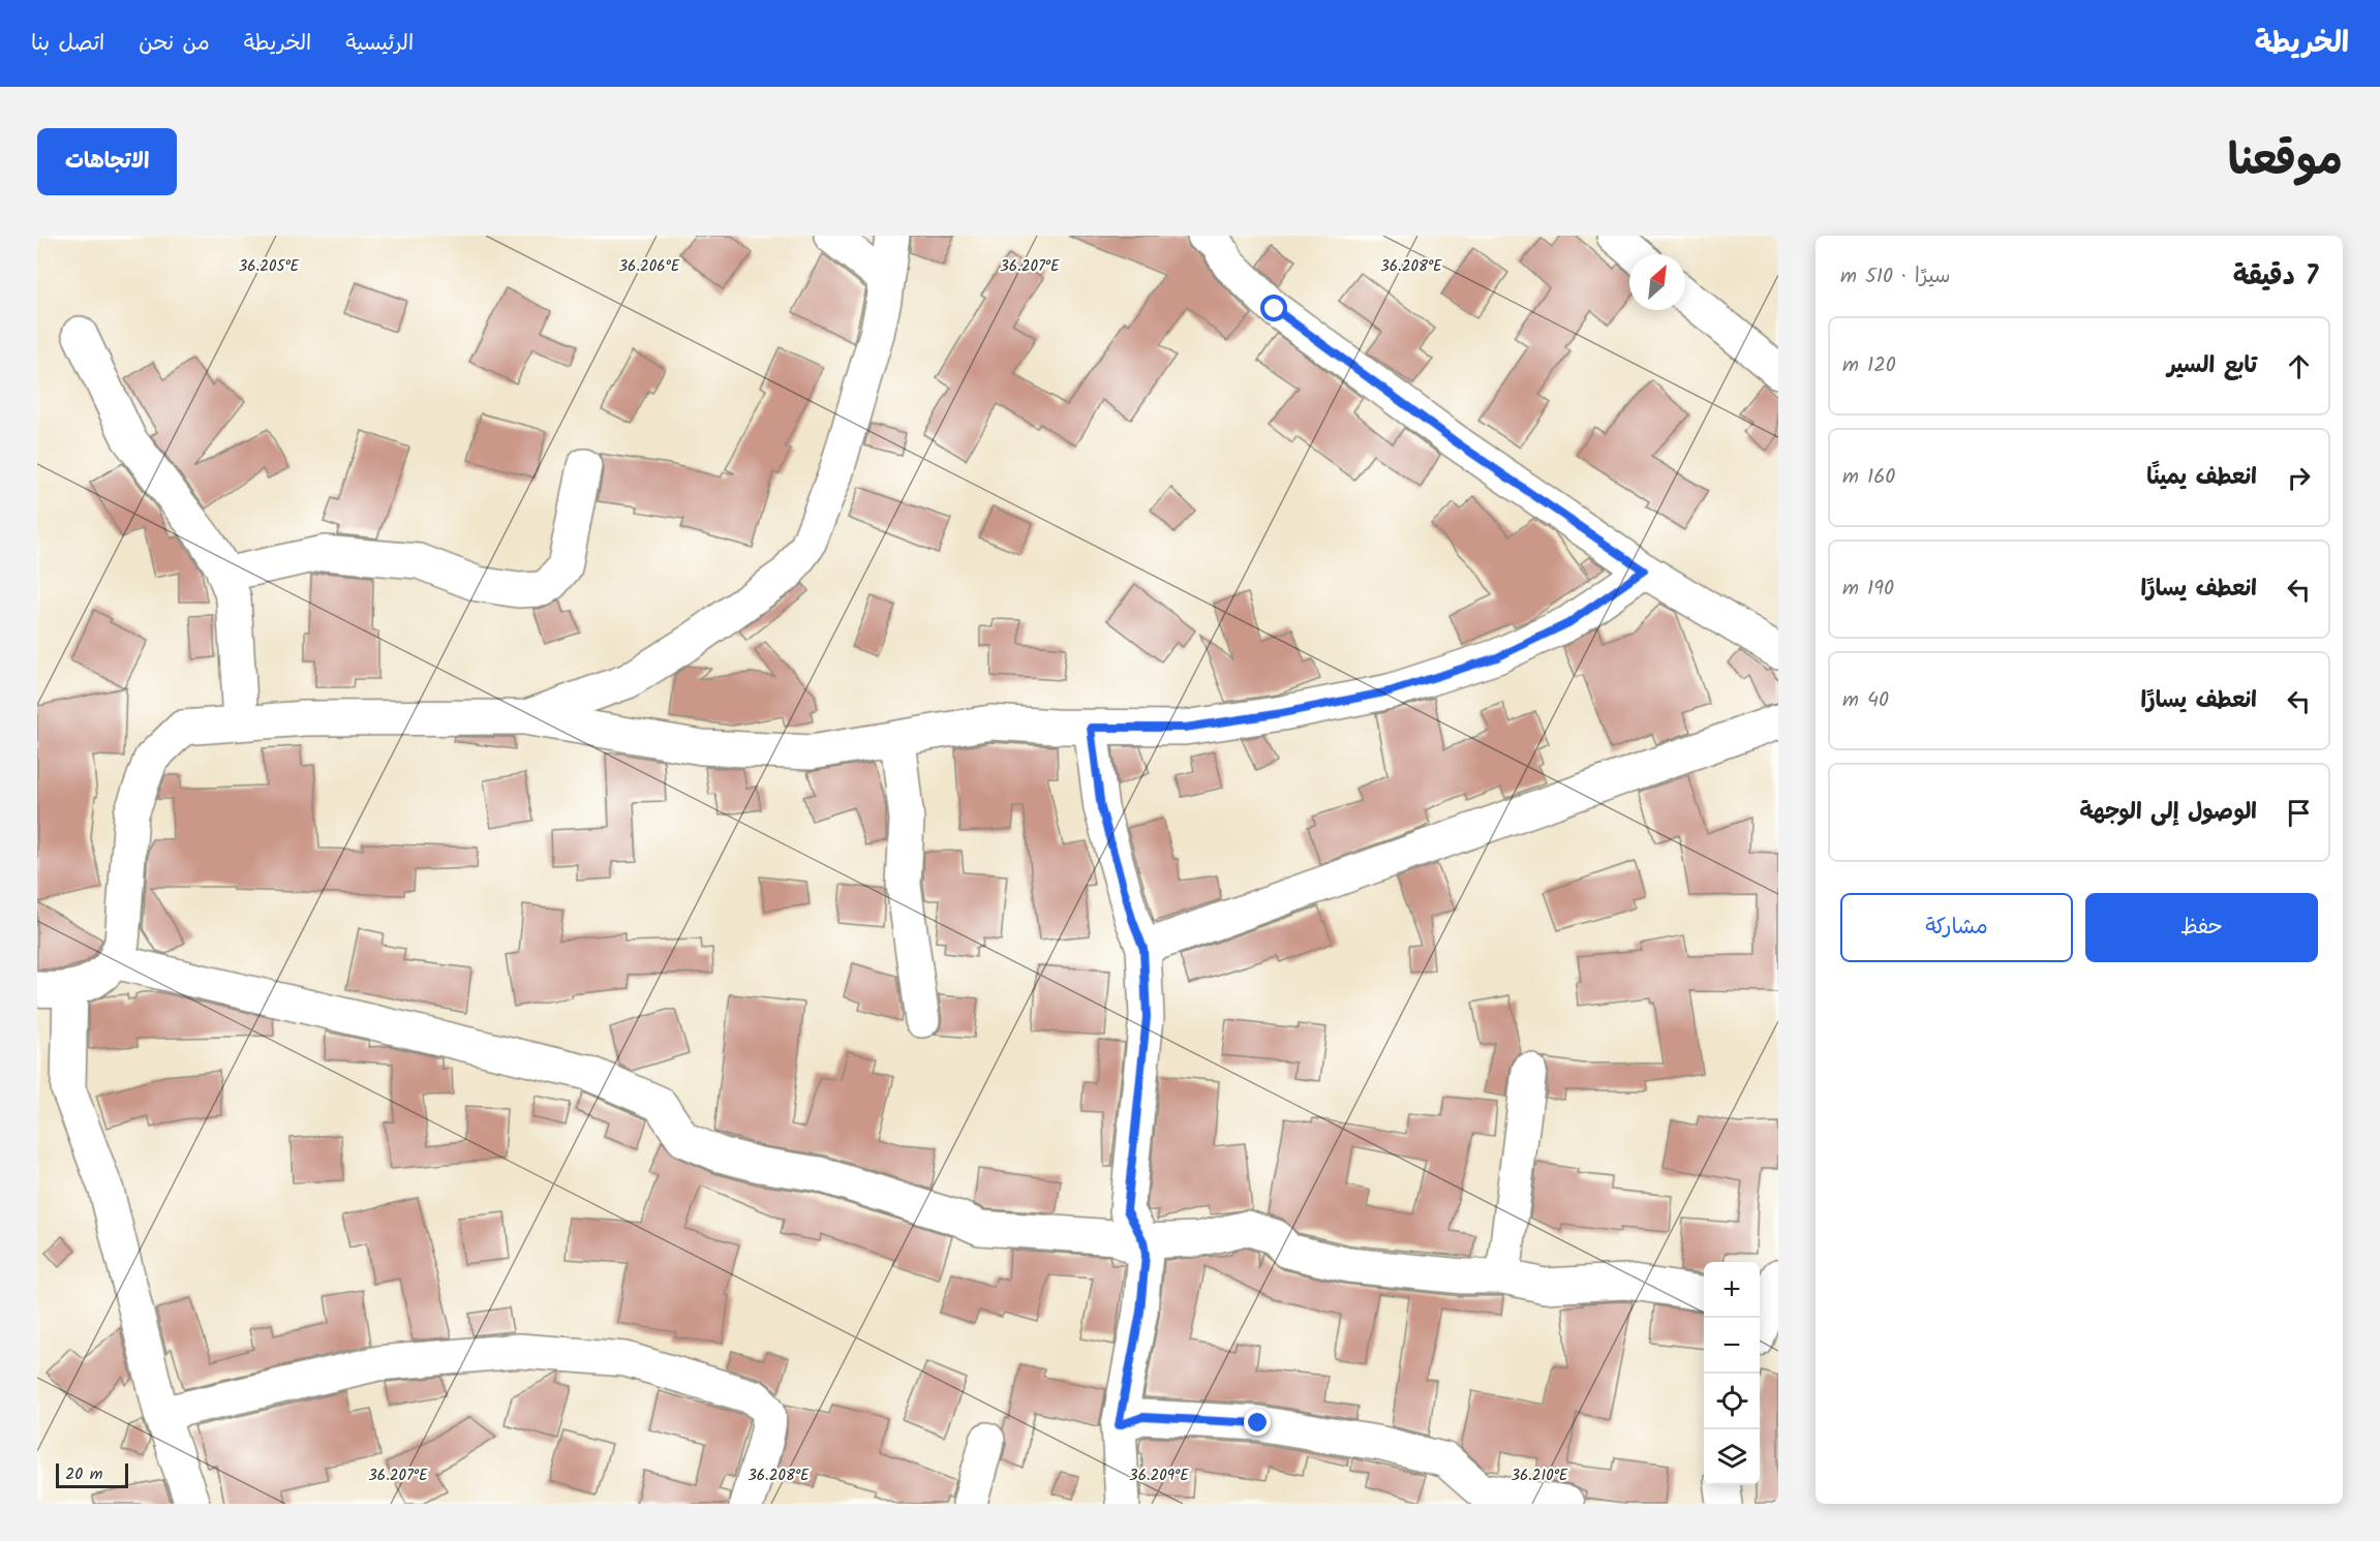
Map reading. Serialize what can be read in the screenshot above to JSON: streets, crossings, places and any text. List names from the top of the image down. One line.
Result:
{"scale_bar":"20 m","north":"top right","page":{"header":"الخريطة","nav":["الرئيسية","الخريطة","من نحن","اتصل بنا"],"title":"موقعنا","buttons":["الاتجاهات",["حفظ","مشاركة"]],"heading":["7 دقيقة","سيرًا · 510 m"],"list":[["تابع السير","120 m"],["انعطف يمينًا","160 m"],["انعطف يسارًا","190 m"],["انعطف يسارًا","40 m"],"الوصول إلى الوجهة"],"map_buttons":["+","−"],"scale":"20 m"},"coordinates":["36.205°E","36.206°E","36.207°E","36.208°E","36.209°E","36.210°E"]}
